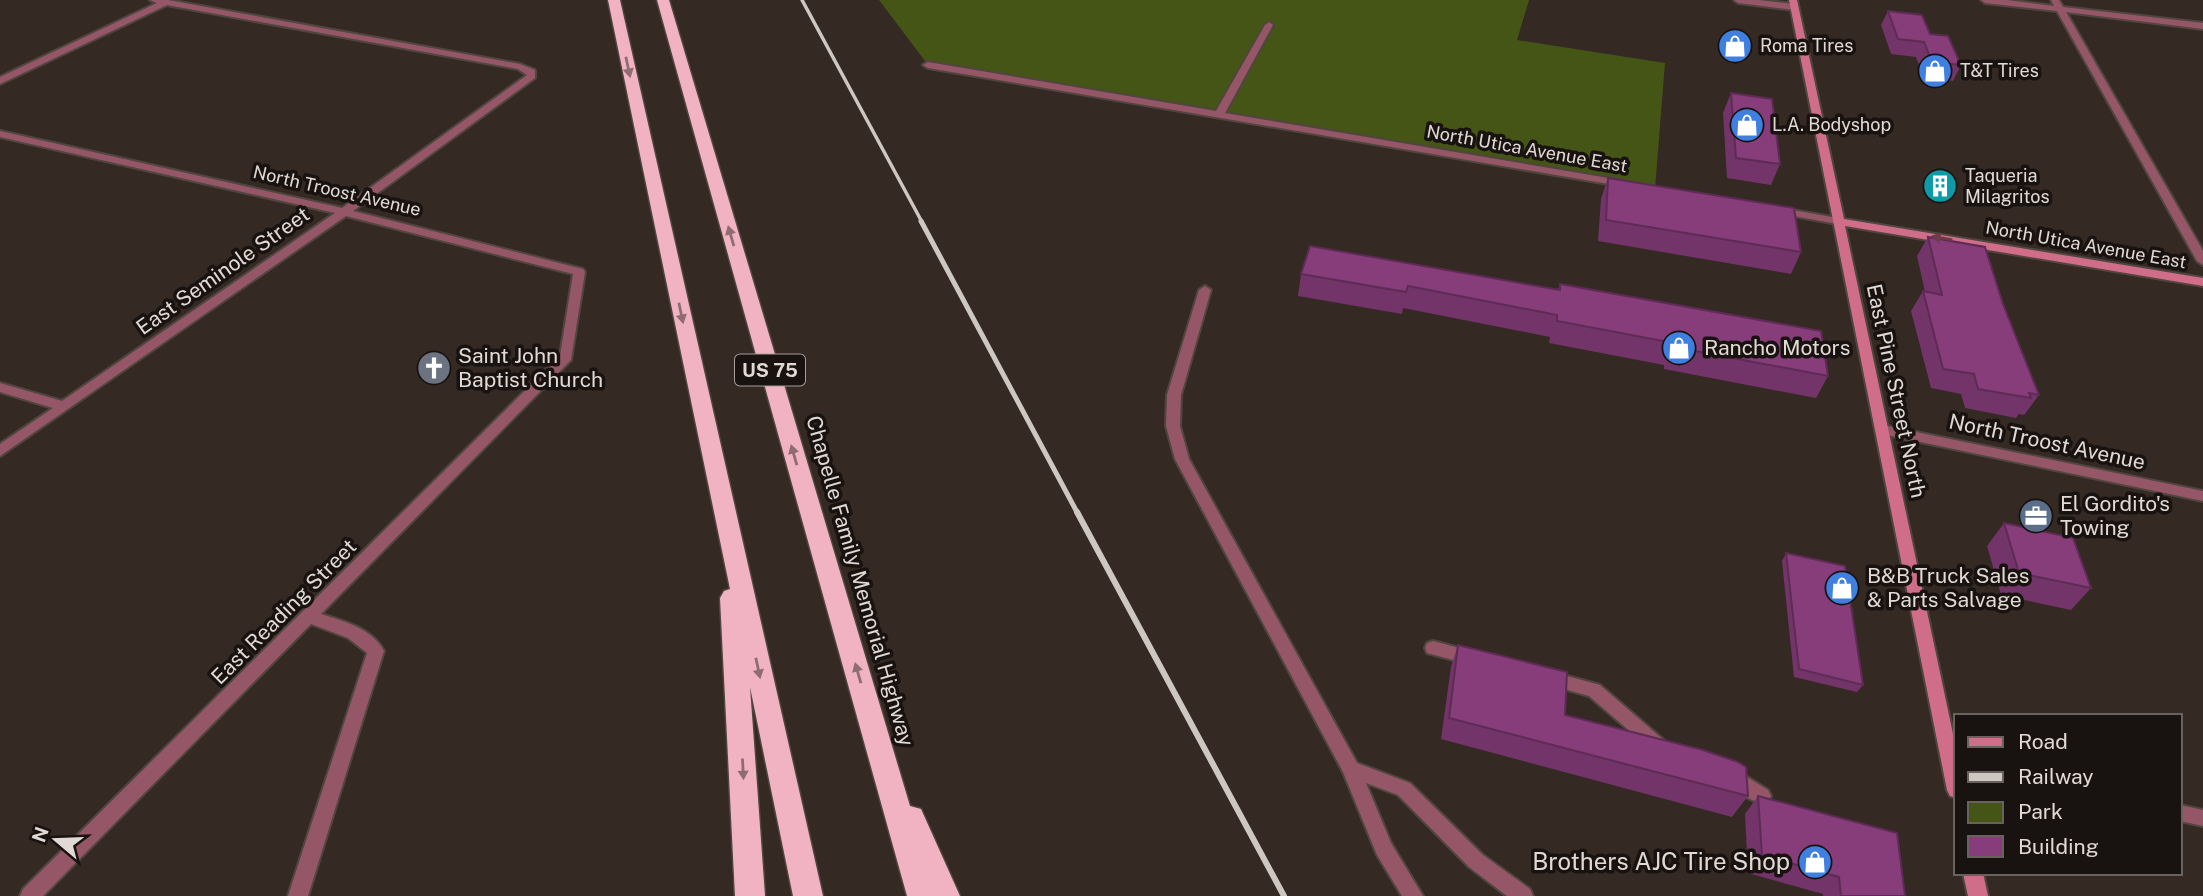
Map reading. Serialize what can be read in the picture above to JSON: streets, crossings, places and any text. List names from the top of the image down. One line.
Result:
{"streets":{"highway":["US 75","Chapelle Family Memorial Highway"],"main road":["North Utica Avenue East","East Pine Street North"],"street":["North Troost Avenue","East Seminole Street","East Reading Street"]},"crossings":[["North Utica Avenue East","East Pine Street North"],["North Troost Avenue","East Seminole Street"],["North Troost Avenue","East Pine Street North"],["North Troost Avenue","East Reading Street"]],"places":{"shop":["Roma Tires","T&T Tires","L.A. Bodyshop","Rancho Motors","B&B Truck Sales & Parts Salvage","Brothers AJC Tire Shop"],"building":["Taqueria Milagritos"],"church":["Saint John Baptist Church"],"office":["El Gordito's Towing"]},"legend":["Road","Railway","Park","Building"],"north":"left"}
